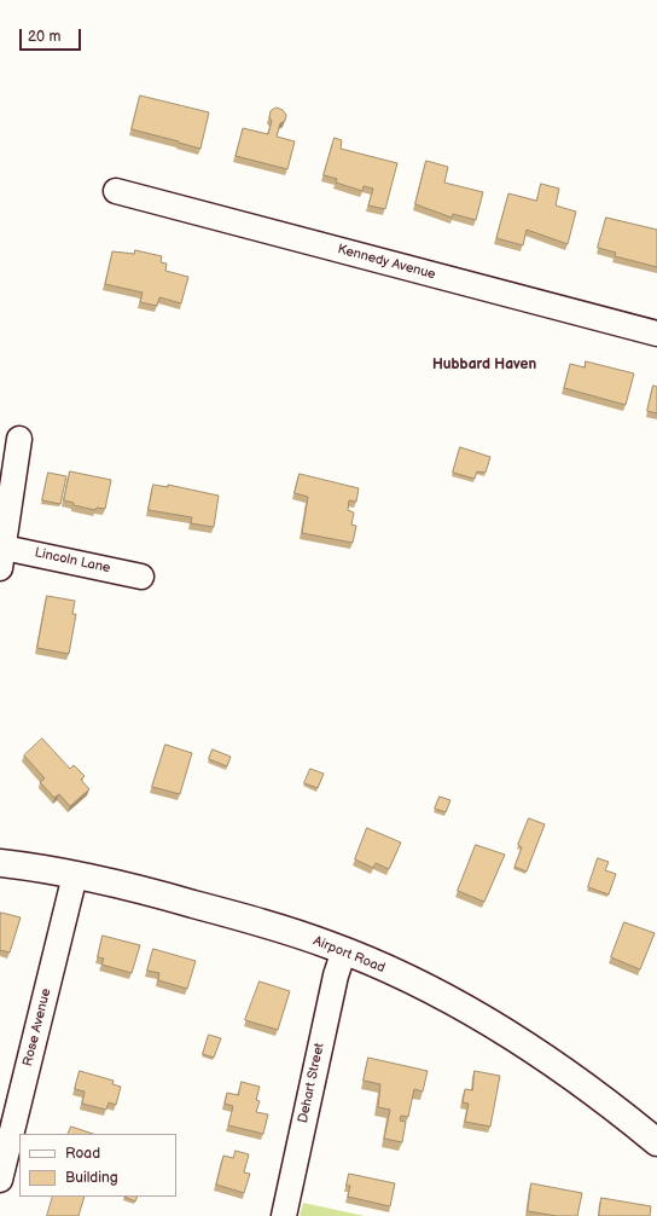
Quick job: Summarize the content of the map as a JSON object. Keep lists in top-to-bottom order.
{
  "streets": {
    "street": [
      "Kennedy Avenue",
      "Lincoln Lane",
      "Airport Road",
      "Rose Avenue",
      "Dehart Street"
    ]
  },
  "crossings": [
    ["Airport Road", "Rose Avenue"],
    ["Airport Road", "Dehart Street"]
  ],
  "districts": ["Hubbard Haven"],
  "legend": ["Road", "Building"],
  "scale_bar": "20 m"
}
